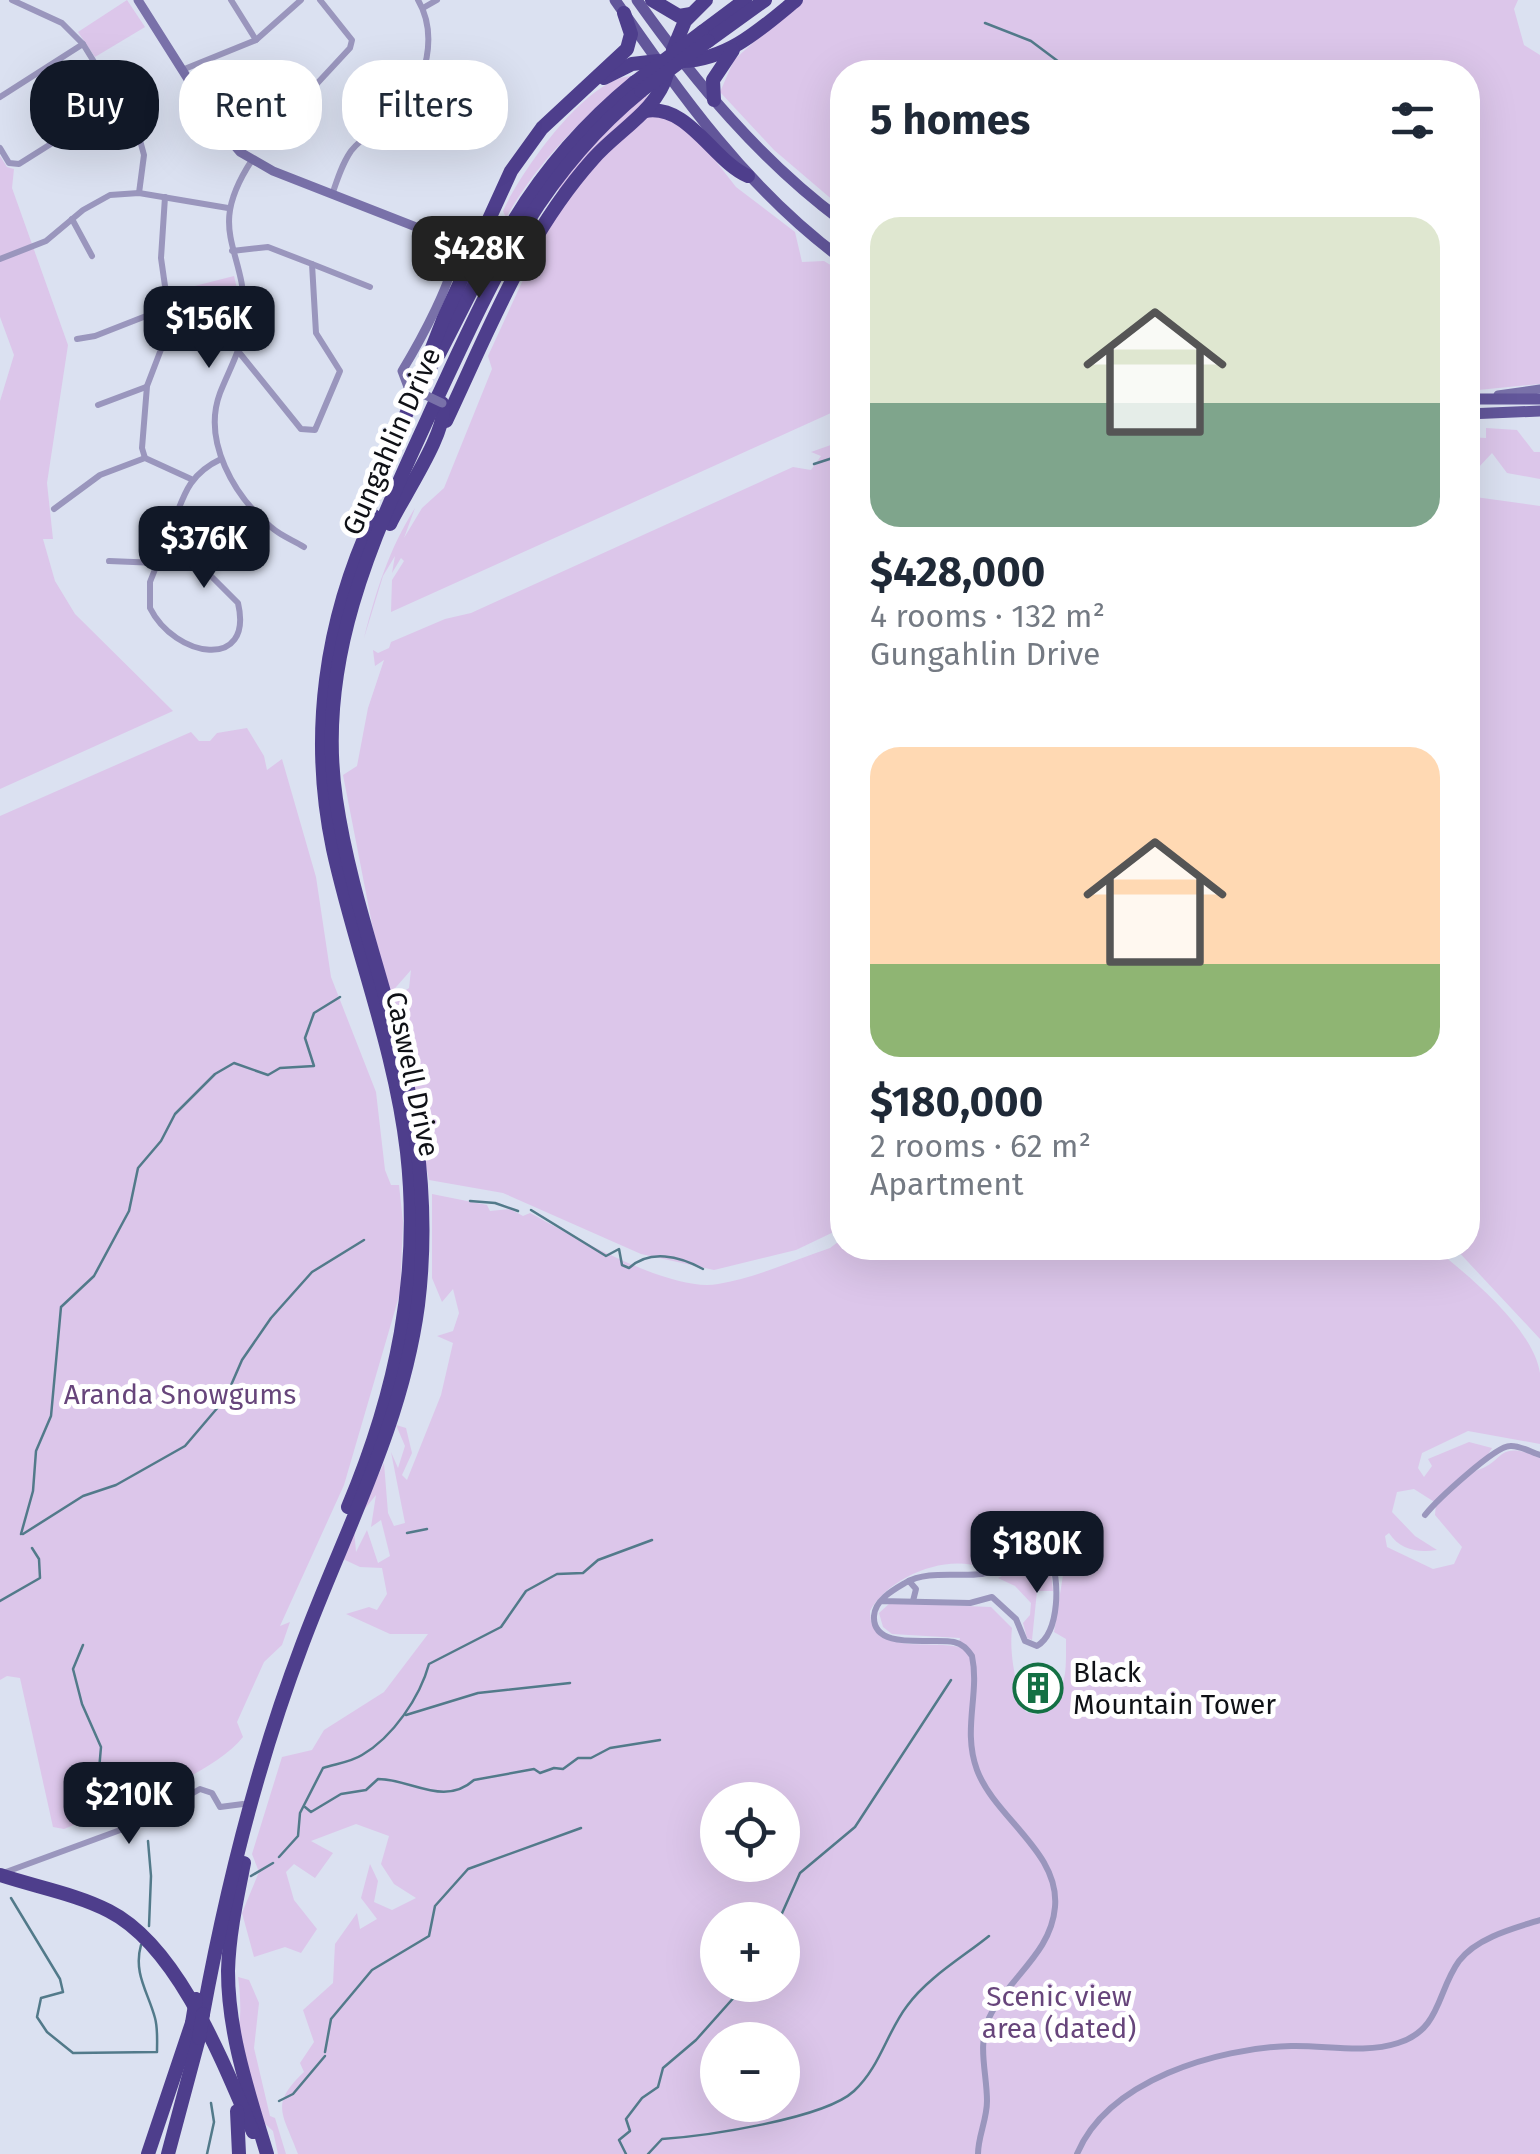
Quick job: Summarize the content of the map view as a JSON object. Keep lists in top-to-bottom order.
{
  "streets": {
    "highway": ["Gungahlin Drive", "Caswell Drive"]
  },
  "crossings": [
    ["Gungahlin Drive", "Caswell Drive"]
  ],
  "parks": ["Aranda Snowgums", "Scenic view area (dated)"],
  "places": {
    "building": ["Black Mountain Tower"]
  },
  "page": {
    "chip": ["Buy", "Rent", "Filters"],
    "heading": "5 homes",
    "list": [
      {
        "name": "$428,000",
        "note": "4 rooms · 132 m² · Gungahlin Drive"
      },
      {
        "name": "$180,000",
        "note": "2 rooms · 62 m² · Apartment"
      }
    ],
    "price": [
      "$428K",
      "$156K",
      "$376K",
      "$180K",
      "$210K"
    ],
    "map_buttons": ["+", "−"]
  }
}
